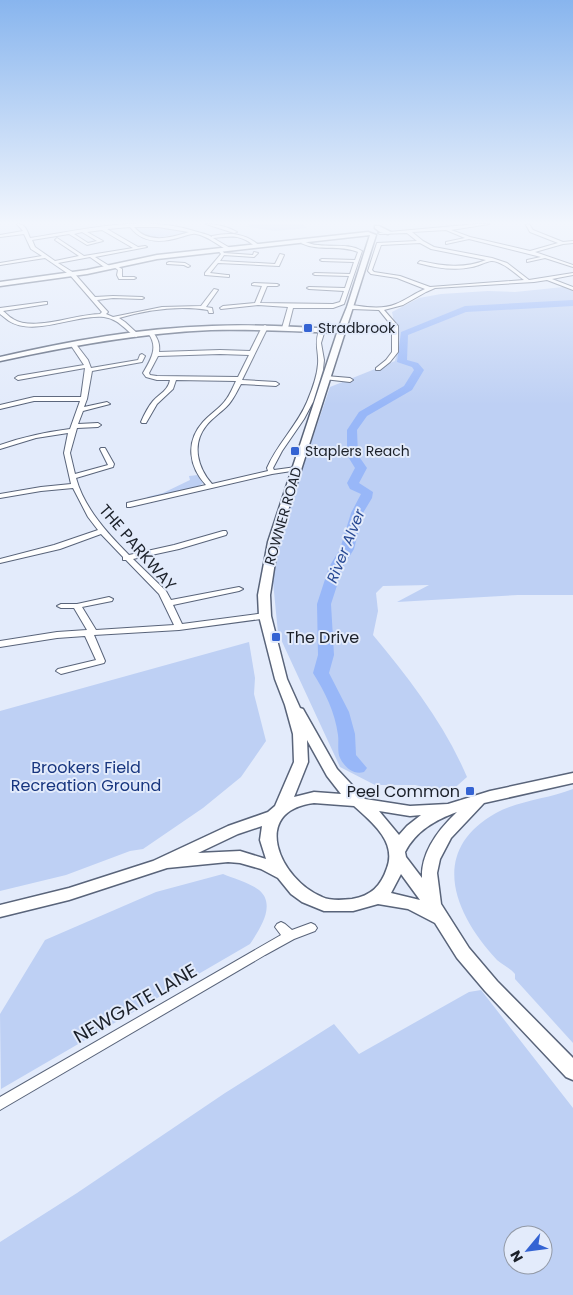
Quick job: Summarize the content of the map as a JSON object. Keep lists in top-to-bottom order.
{
  "streets": {
    "main road": ["ROWNER ROAD"],
    "street": ["THE PARKWAY", "NEWGATE LANE"]
  },
  "water": ["River Alver"],
  "parks": ["Brookers Field Recreation Ground"],
  "places": {
    "transit": [
      "Stradbrook",
      "Staplers Reach",
      "The Drive",
      "Peel Common"
    ]
  },
  "north": "bottom left"
}
